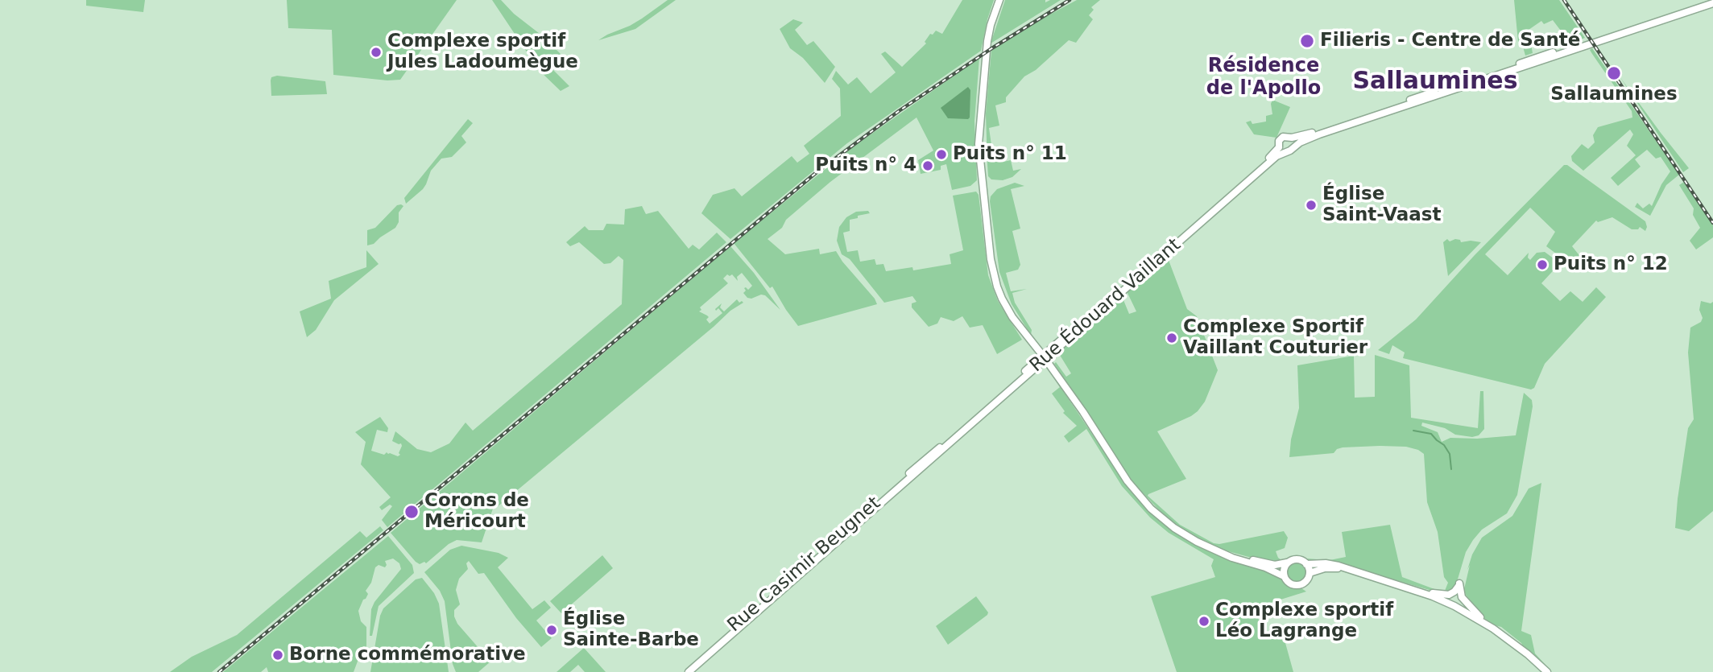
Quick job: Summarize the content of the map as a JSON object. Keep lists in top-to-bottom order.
{
  "streets": {
    "main road": ["Rue Édouard Vaillant", "Rue Casimir Beugnet"]
  },
  "crossings": [
    ["Rue Édouard Vaillant", "Rue Casimir Beugnet"]
  ],
  "districts": ["Résidence de l'Apollo", "Sallaumines"],
  "places": [
    "Filieris - Centre de Santé",
    "Complexe sportif Jules Ladoumègue",
    "Sallaumines",
    "Puits n° 11",
    "Puits n° 4",
    "Église Saint-Vaast",
    "Puits n° 12",
    "Complexe Sportif Vaillant Couturier",
    "Corons de Méricourt",
    "Complexe sportif Léo Lagrange",
    "Église Sainte-Barbe",
    "Borne commémorative"
  ]
}
